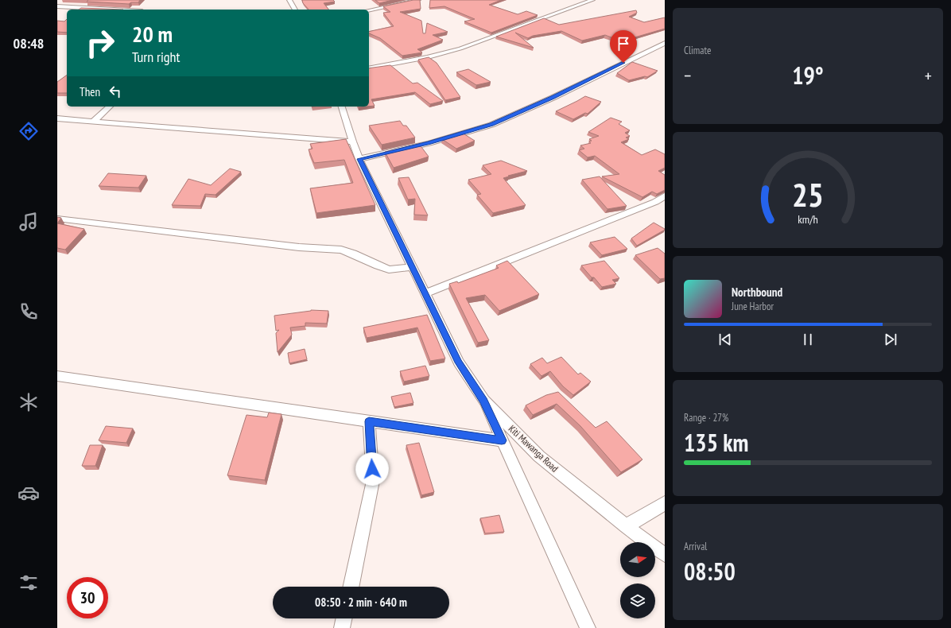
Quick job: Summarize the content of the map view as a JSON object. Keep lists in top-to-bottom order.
{
  "streets": {
    "street": ["Kiti Mawanga Road"]
  },
  "north": "right",
  "page": {
    "tabs": "08:48",
    "tile": [
      "Climate",
      ["Range · 27%", "135 km"],
      ["Arrival", "08:50"]
    ],
    "turn": ["20 m", "Turn right"],
    "heat": ["−", "19°", "+"],
    "then": "Then",
    "song": ["Northbound", "June Harbor"],
    "limit": "30",
    "trip": "08:50 · 2 min · 640 m",
    "gauge": ["25", "km/h"]
  }
}
